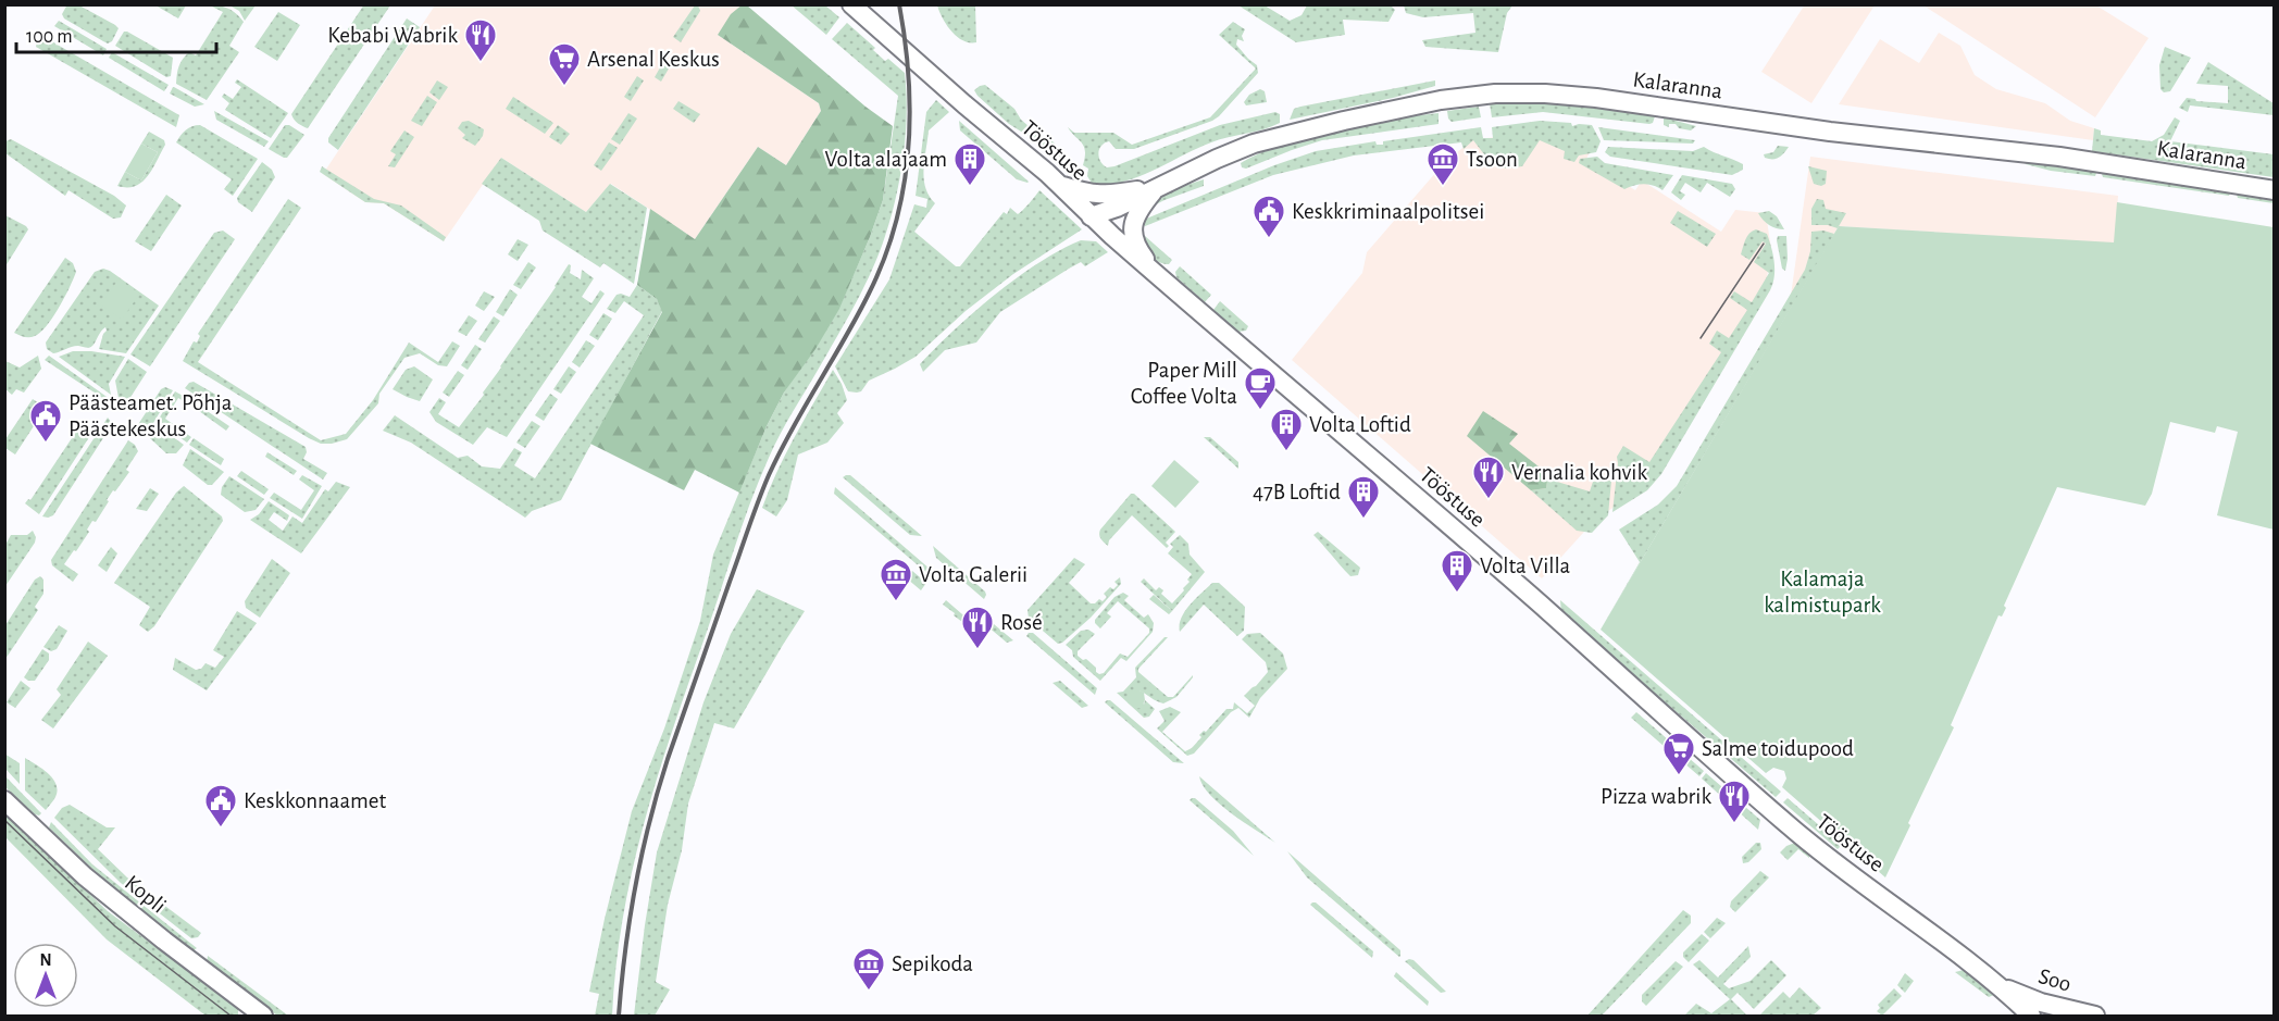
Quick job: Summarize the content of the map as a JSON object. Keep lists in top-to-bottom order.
{
  "streets": {
    "street": [
      "Kalaranna",
      "Tööstuse",
      "Kopli",
      "Soo"
    ]
  },
  "crossings": [
    ["Kalaranna", "Tööstuse"],
    ["Tööstuse", "Soo"]
  ],
  "parks": ["Kalamaja kalmistupark"],
  "places": {
    "restaurant": [
      "Kebabi Wabrik",
      "Vernalia kohvik",
      "Rosé",
      "Pizza wabrik"
    ],
    "supermarket": ["Arsenal Keskus", "Salme toidupood"],
    "building": [
      "Volta alajaam",
      "Volta Loftid",
      "47B Loftid",
      "Volta Villa"
    ],
    "museum": ["Tsoon", "Volta Galerii", "Sepikoda"],
    "public building": ["Keskkriminaalpolitsei", "Päästeamet. Põhja Päästekeskus", "Keskkonnaamet"],
    "cafe": ["Paper Mill Coffee Volta"]
  },
  "scale_bar": "100 m",
  "north": "top"
}
